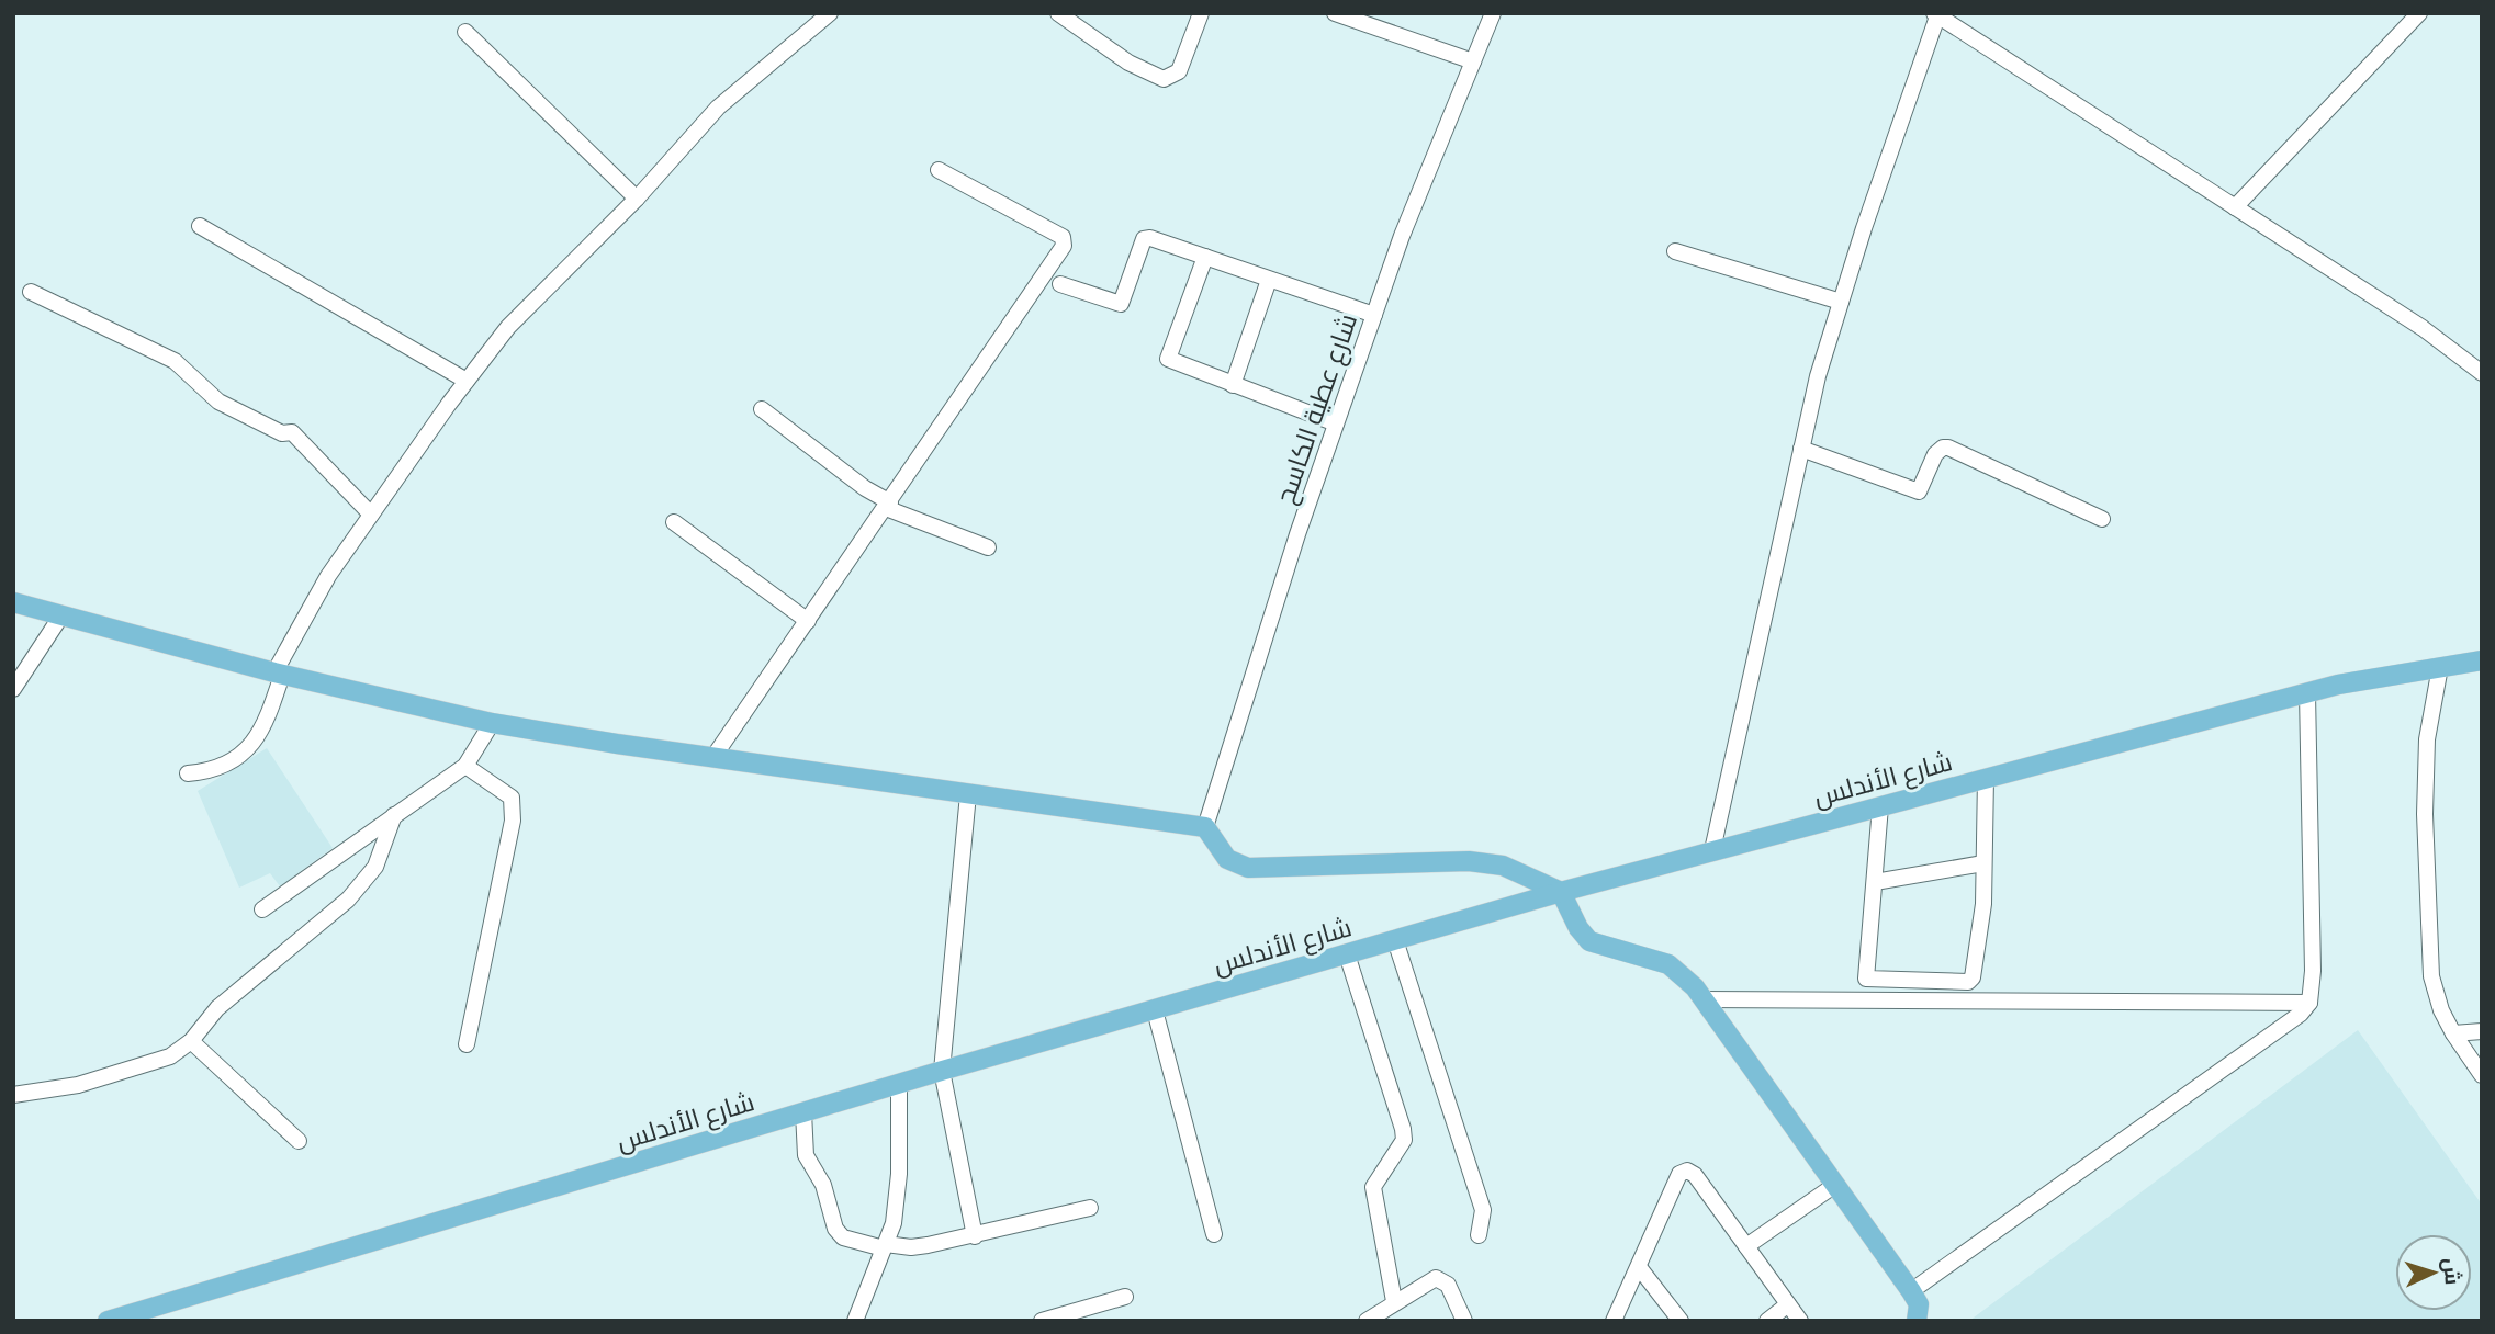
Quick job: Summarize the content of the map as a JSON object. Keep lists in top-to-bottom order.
{
  "streets": {
    "main road": ["شارع الأندلس"],
    "street": ["شارع عطية الكاسح"]
  },
  "north": "right"
}
